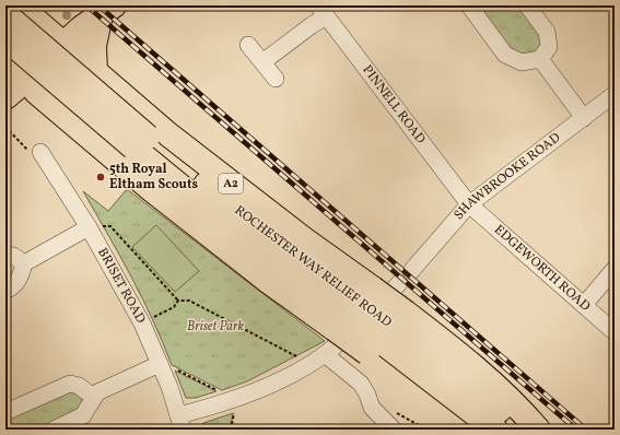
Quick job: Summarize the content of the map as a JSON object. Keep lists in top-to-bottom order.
{
  "streets": {
    "highway": ["A2", "ROCHESTER WAY RELIEF ROAD"],
    "street": [
      "PINNELL ROAD",
      "SHAWBROOKE ROAD",
      "EDGEWORTH ROAD",
      "BRISET ROAD"
    ]
  },
  "crossings": [
    ["PINNELL ROAD", "SHAWBROOKE ROAD"],
    ["PINNELL ROAD", "EDGEWORTH ROAD"],
    ["SHAWBROOKE ROAD", "EDGEWORTH ROAD"],
    ["A2", "ROCHESTER WAY RELIEF ROAD"]
  ],
  "parks": ["Briset Park"],
  "places": ["5th Royal Eltham Scouts"]
}
